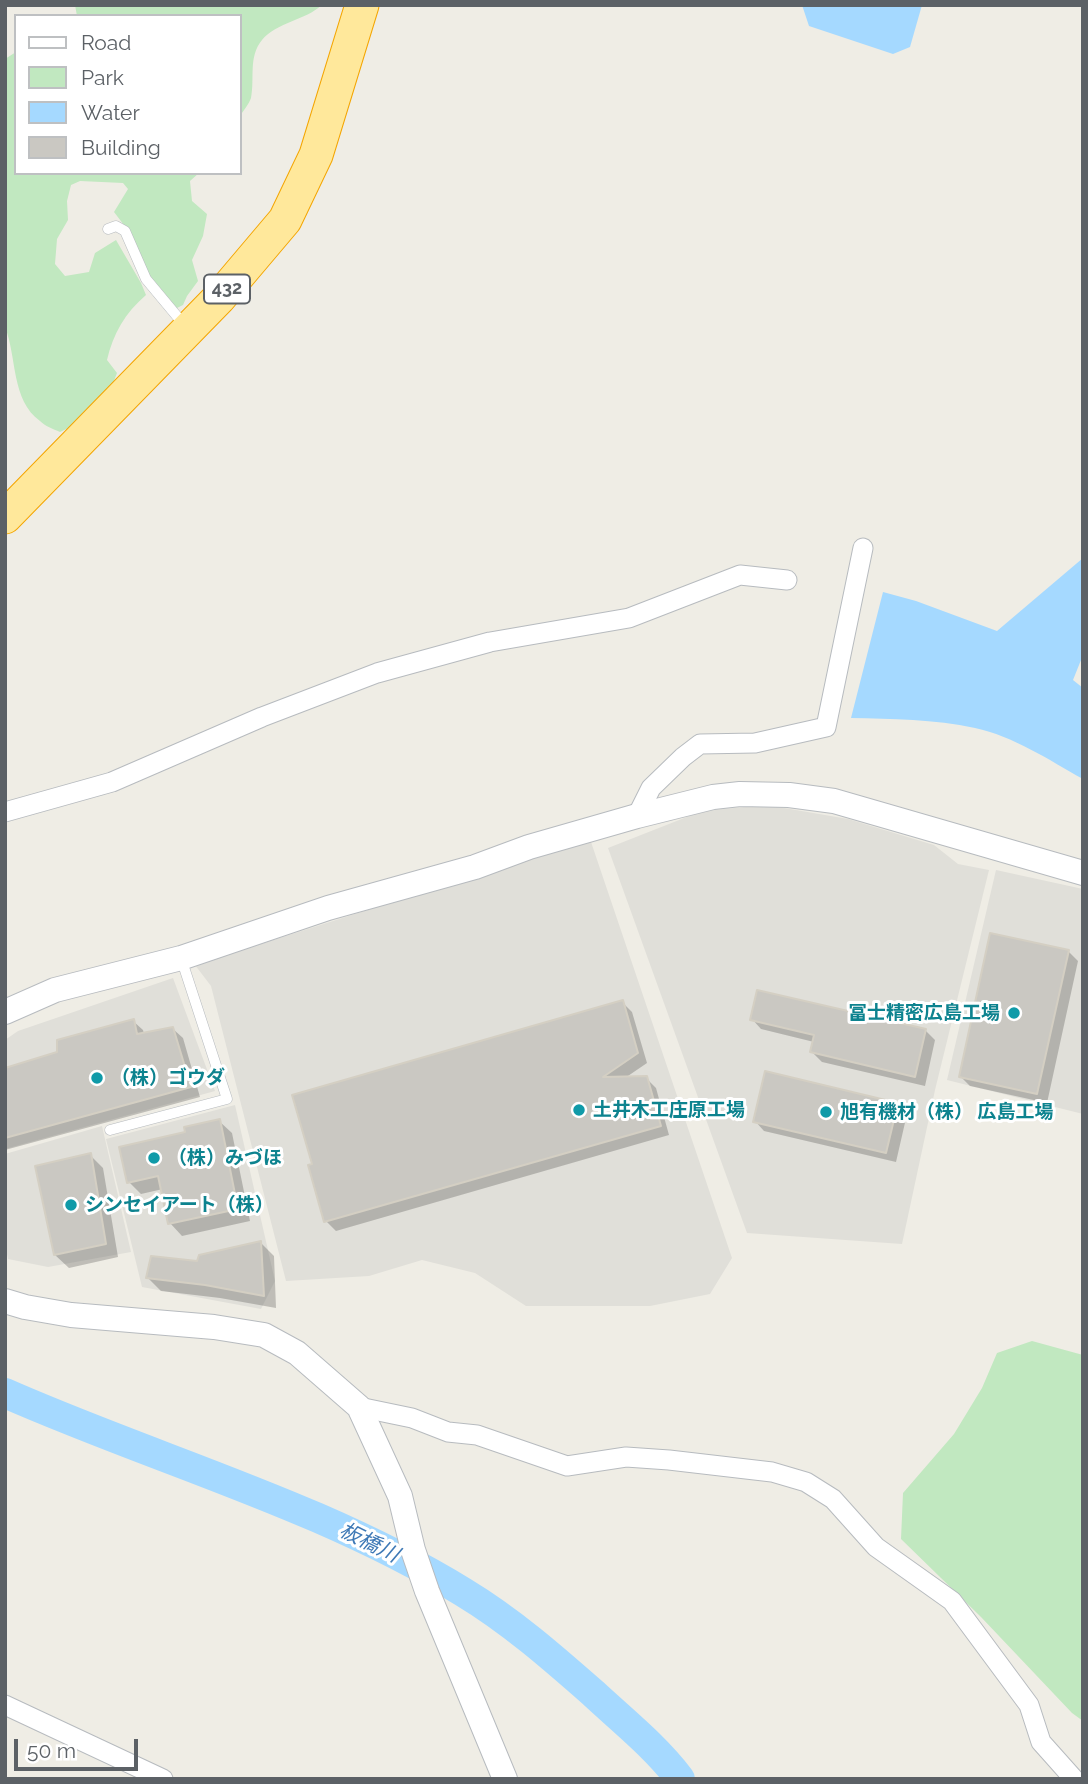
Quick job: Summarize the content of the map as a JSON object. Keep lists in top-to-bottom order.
{
  "streets": {
    "highway": ["432"]
  },
  "water": ["板橋川"],
  "places": [
    "冨士精密広島工場",
    "（株）ゴウダ",
    "土井木工庄原工場",
    "旭有機材（株） 広島工場",
    "（株）みづほ",
    "シンセイアート（株）"
  ],
  "legend": [
    "Road",
    "Park",
    "Water",
    "Building"
  ],
  "scale_bar": "50 m"
}
